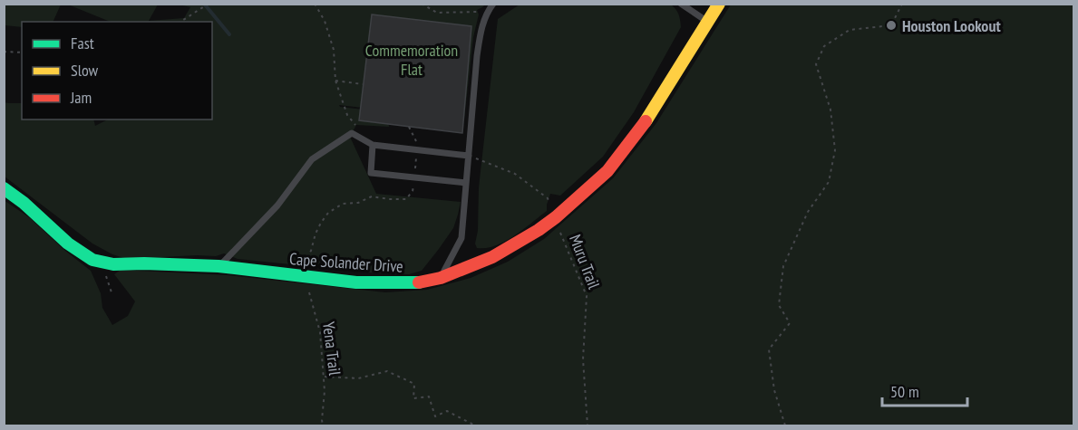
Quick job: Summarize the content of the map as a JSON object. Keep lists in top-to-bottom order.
{
  "streets": {
    "street": ["Cape Solander Drive"],
    "path": ["Muru Trail", "Yena Trail"]
  },
  "crossings": [
    ["Muru Trail", "Cape Solander Drive"]
  ],
  "parks": ["Commemoration Flat"],
  "places": ["Houston Lookout"],
  "legend": ["Fast", "Slow", "Jam"],
  "scale_bar": "50 m"
}
